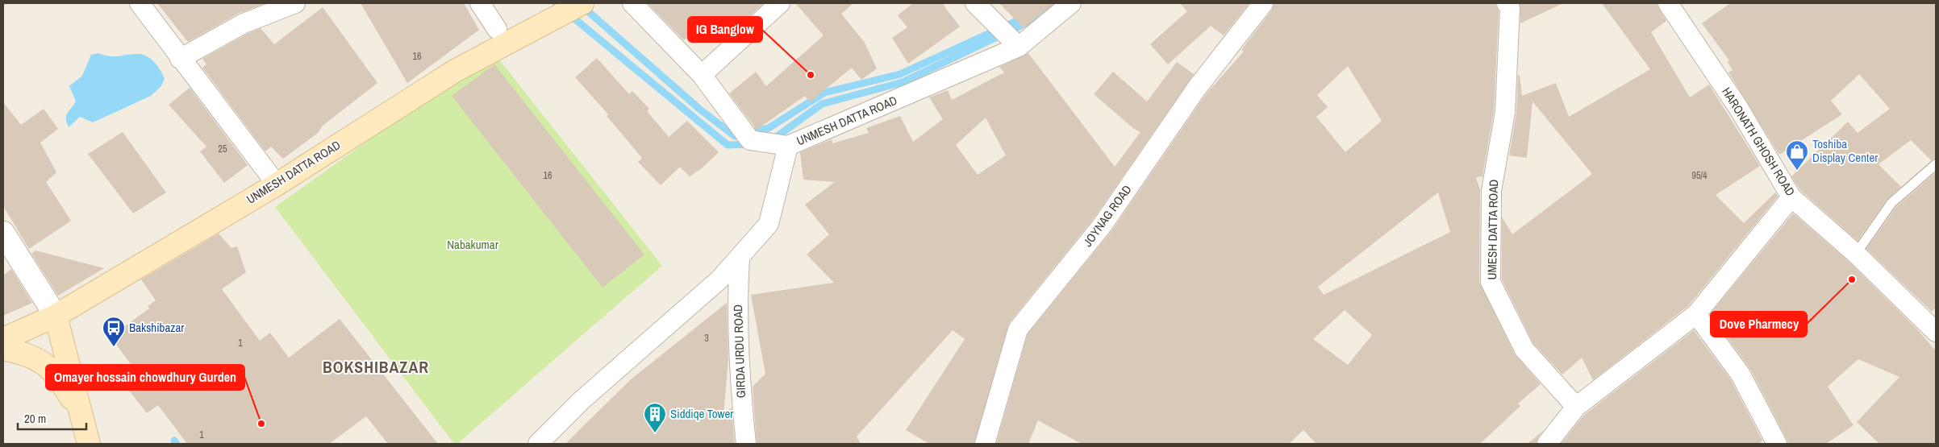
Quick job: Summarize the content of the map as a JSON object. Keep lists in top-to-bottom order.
{
  "streets": {
    "main road": ["UNMESH DATTA ROAD"],
    "street": [
      "HARONATH GHOSH ROAD",
      "JOYNAG ROAD",
      "UMESH DATTA ROAD",
      "GIRDA URDU ROAD"
    ]
  },
  "districts": ["BOKSHIBAZAR"],
  "parks": ["Nabakumar"],
  "places": {
    "other": ["IG Banglow", "Dove Pharmecy", "Omayer hossain chowdhury Gurden"],
    "shop": ["Toshiba Display Center"],
    "bus stop": ["Bakshibazar"],
    "building": ["Siddiqe Tower"]
  },
  "house_numbers": [
    "16",
    "25",
    "16",
    "95/4",
    "3",
    "1",
    "1"
  ],
  "scale_bar": "20 m"
}
